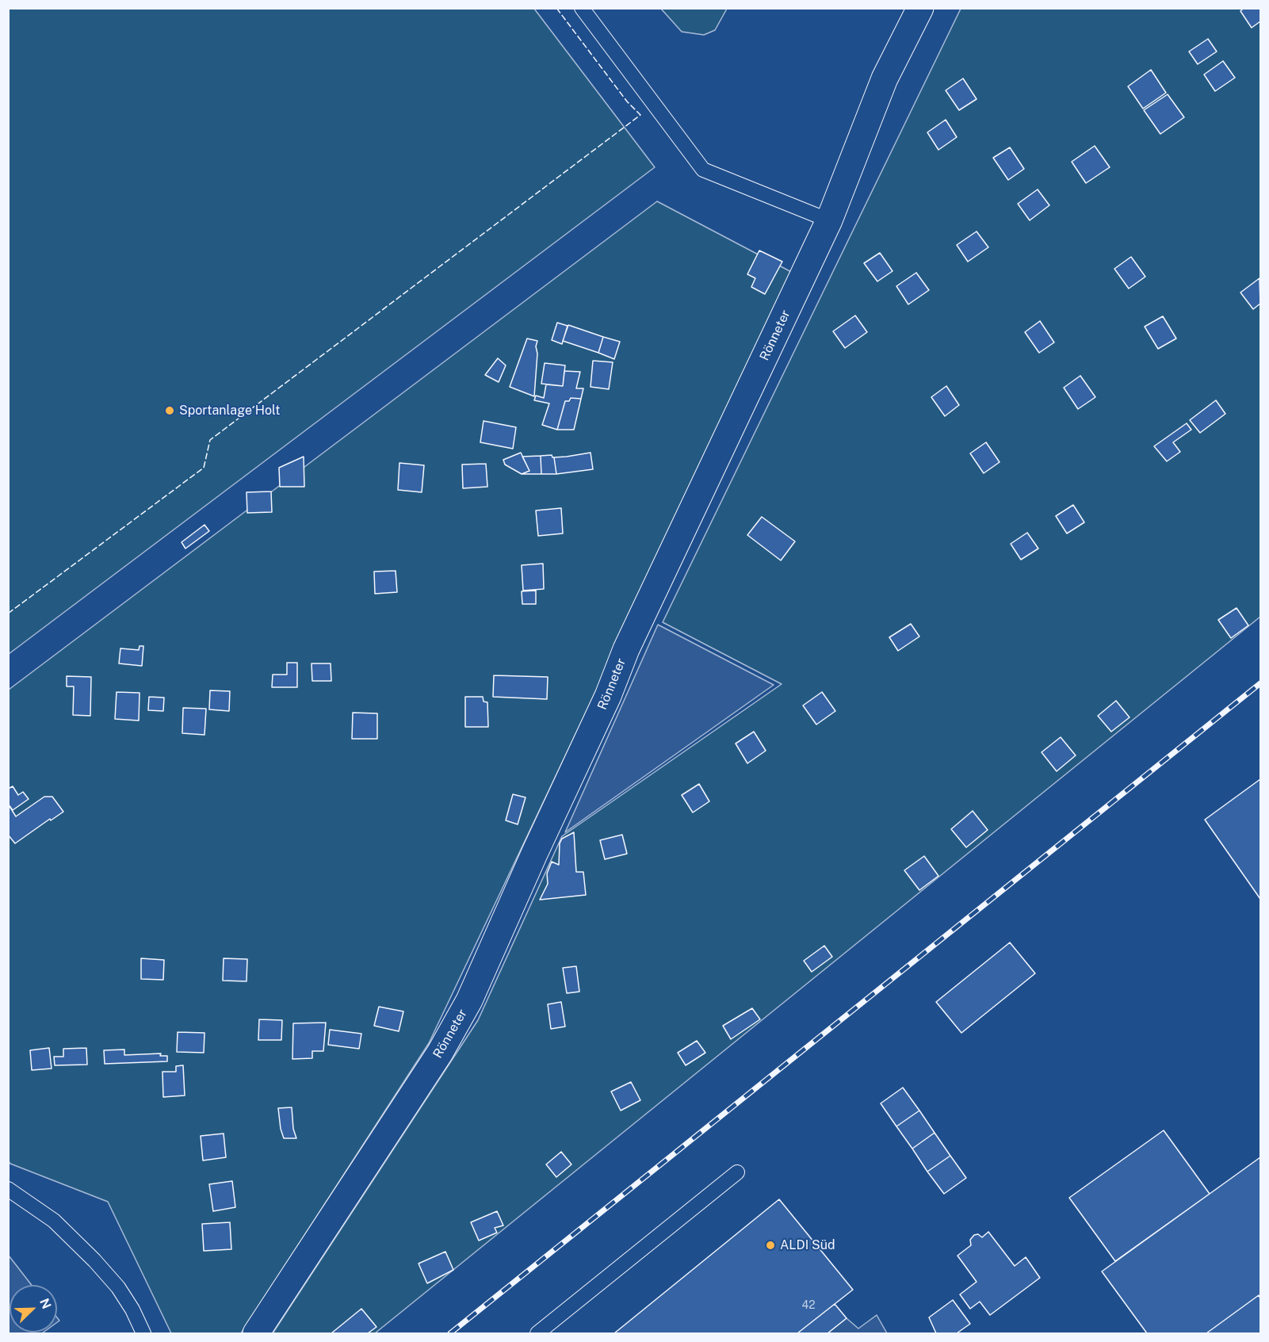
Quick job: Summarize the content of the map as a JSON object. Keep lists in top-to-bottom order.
{
  "streets": {
    "street": ["Rönneter"]
  },
  "places": ["Sportanlage Holt", "ALDI Süd"],
  "house_numbers": ["42"],
  "north": "top right"
}
